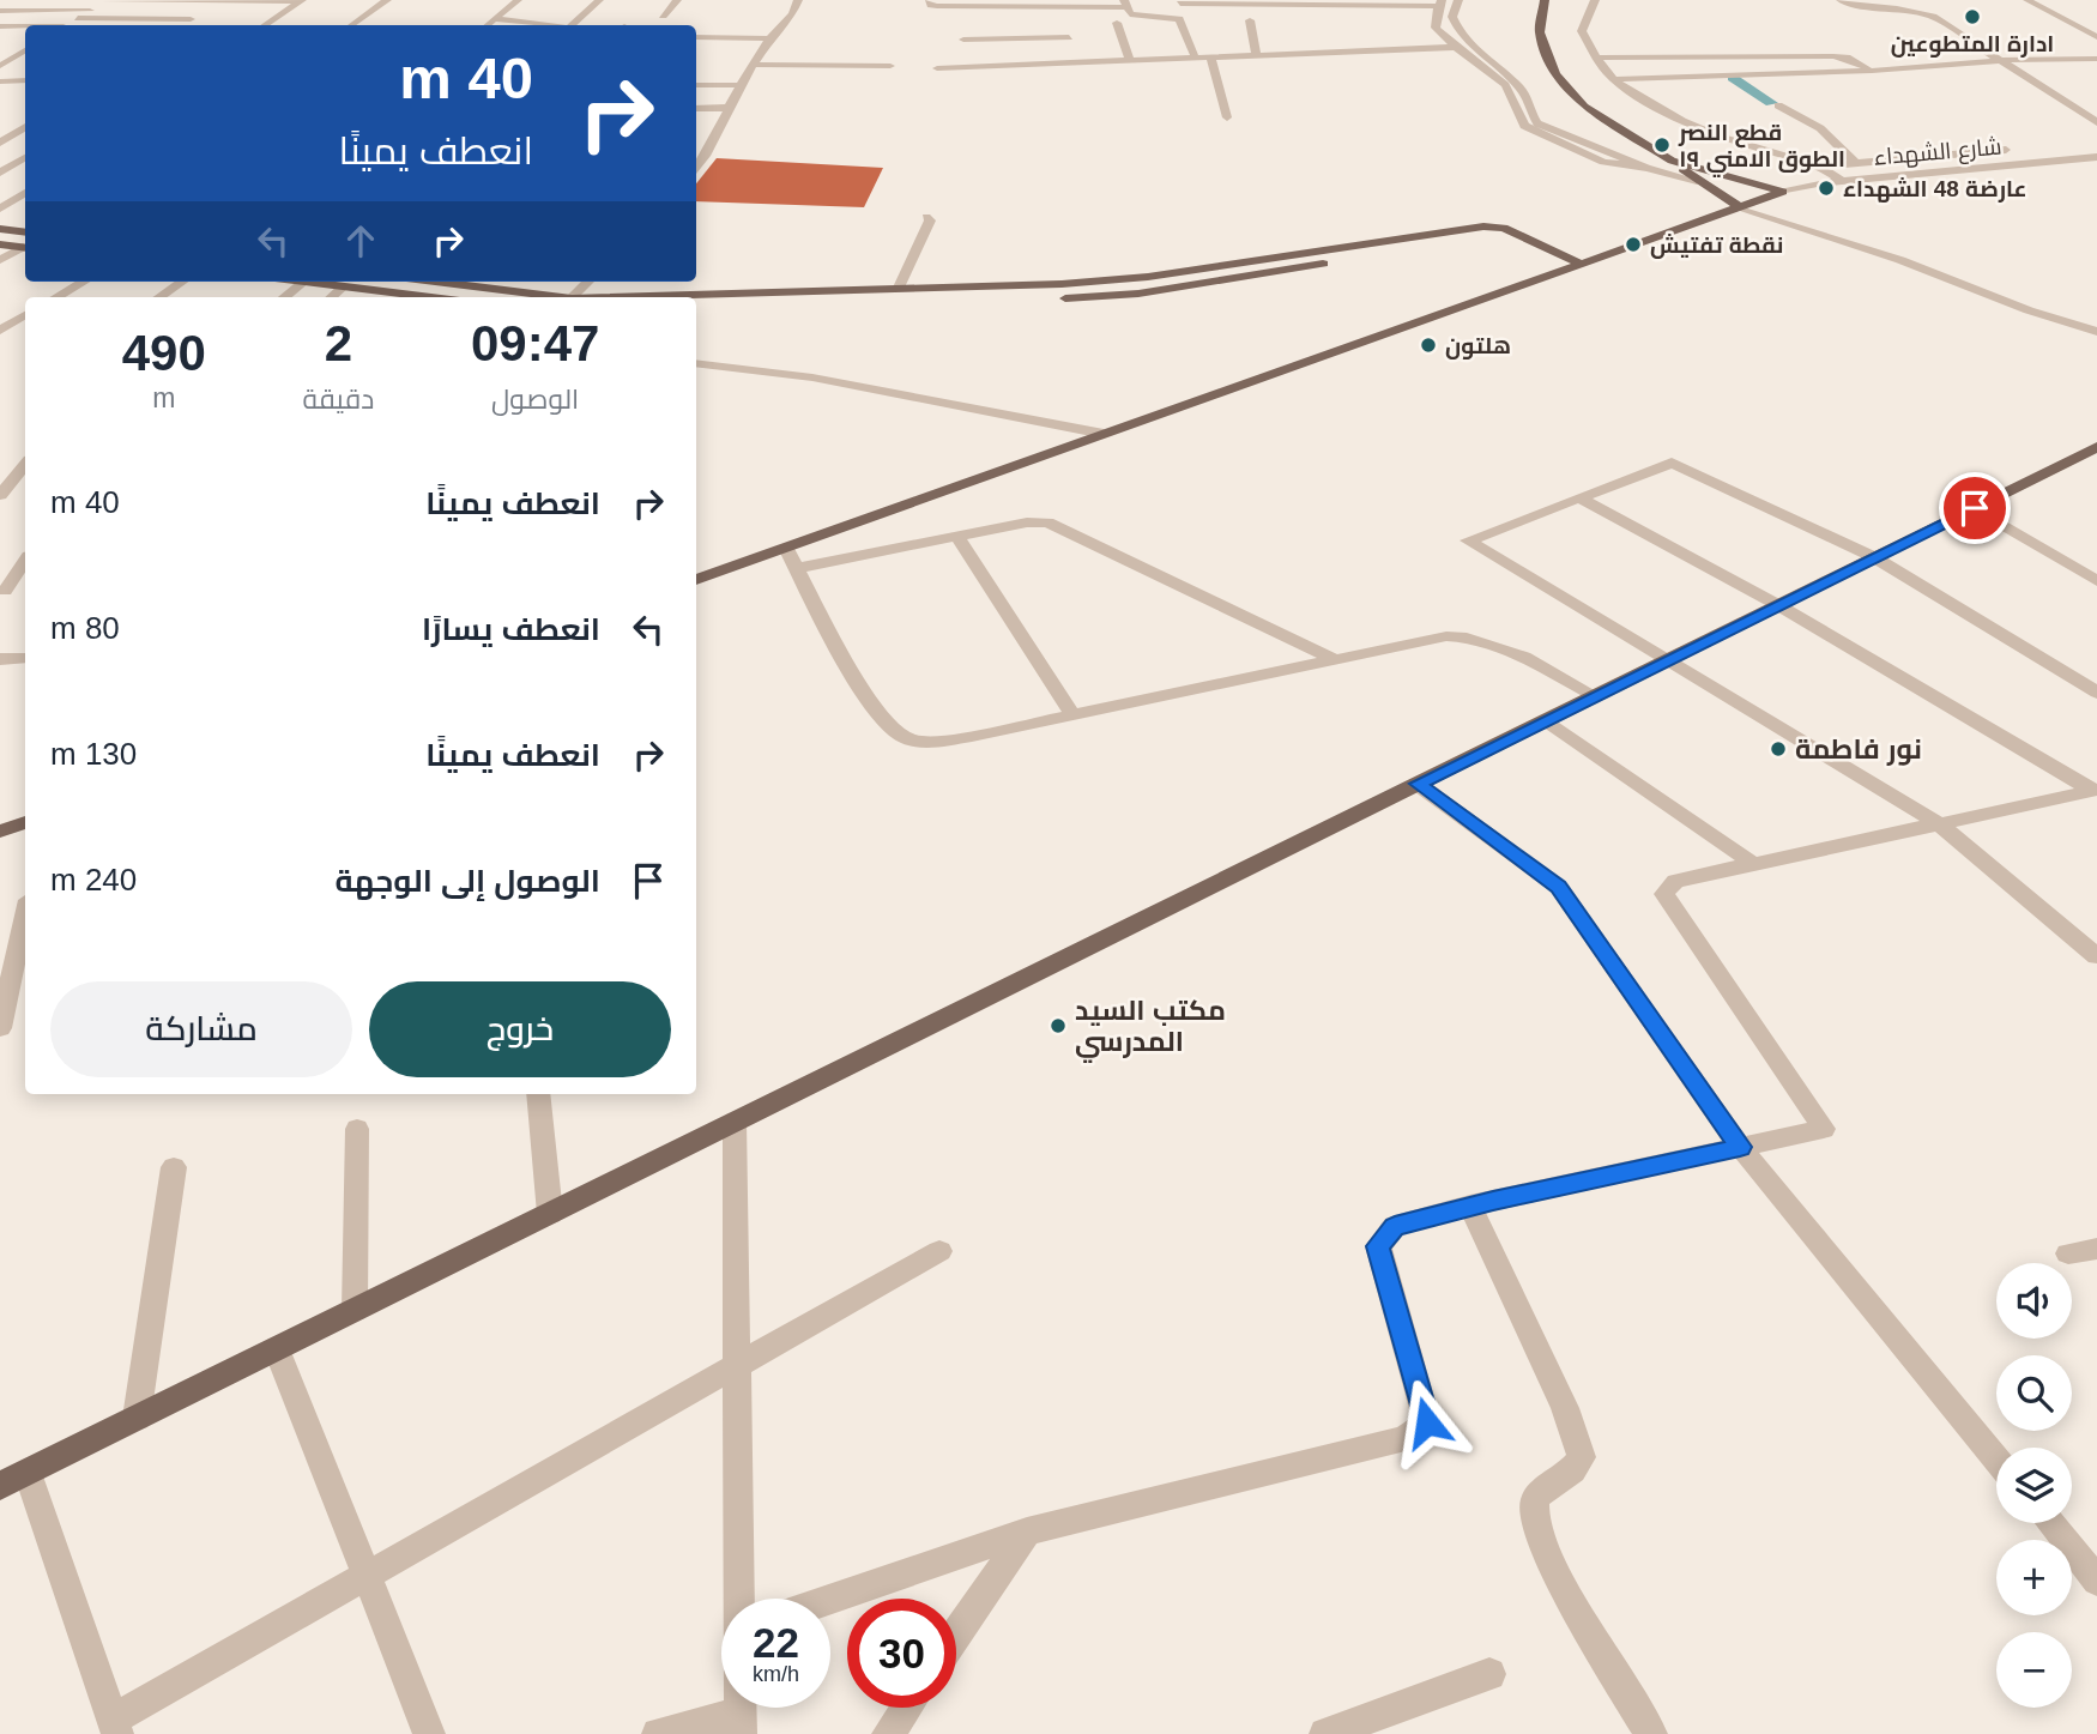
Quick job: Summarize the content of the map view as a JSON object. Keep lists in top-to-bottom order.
{
  "streets": {
    "street": ["شارع الشهداء"]
  },
  "places": [
    "ادارة المتطوعين",
    "قطع النصر الطوق الامني ۱۹",
    "عارضة 48 الشهداء",
    "نقطة تفتيش",
    "هلتون",
    "نور فاطمة",
    "مكتب السيد المدرسي"
  ],
  "page": {
    "turn": ["40 m", "انعطف يمينًا"],
    "eta": [
      "09:47",
      "الوصول",
      "2",
      "دقيقة",
      "490",
      "m"
    ],
    "list": [
      {
        "name": "انعطف يمينًا",
        "value": "40 m"
      },
      {
        "name": "انعطف يسارًا",
        "value": "80 m"
      },
      {
        "name": "انعطف يمينًا",
        "value": "130 m"
      },
      {
        "name": "الوصول إلى الوجهة",
        "value": "240 m"
      }
    ],
    "buttons": ["خروج", "مشاركة"],
    "map_buttons": ["+", "−"],
    "speed": "22 km/h",
    "limit": "30"
  }
}
